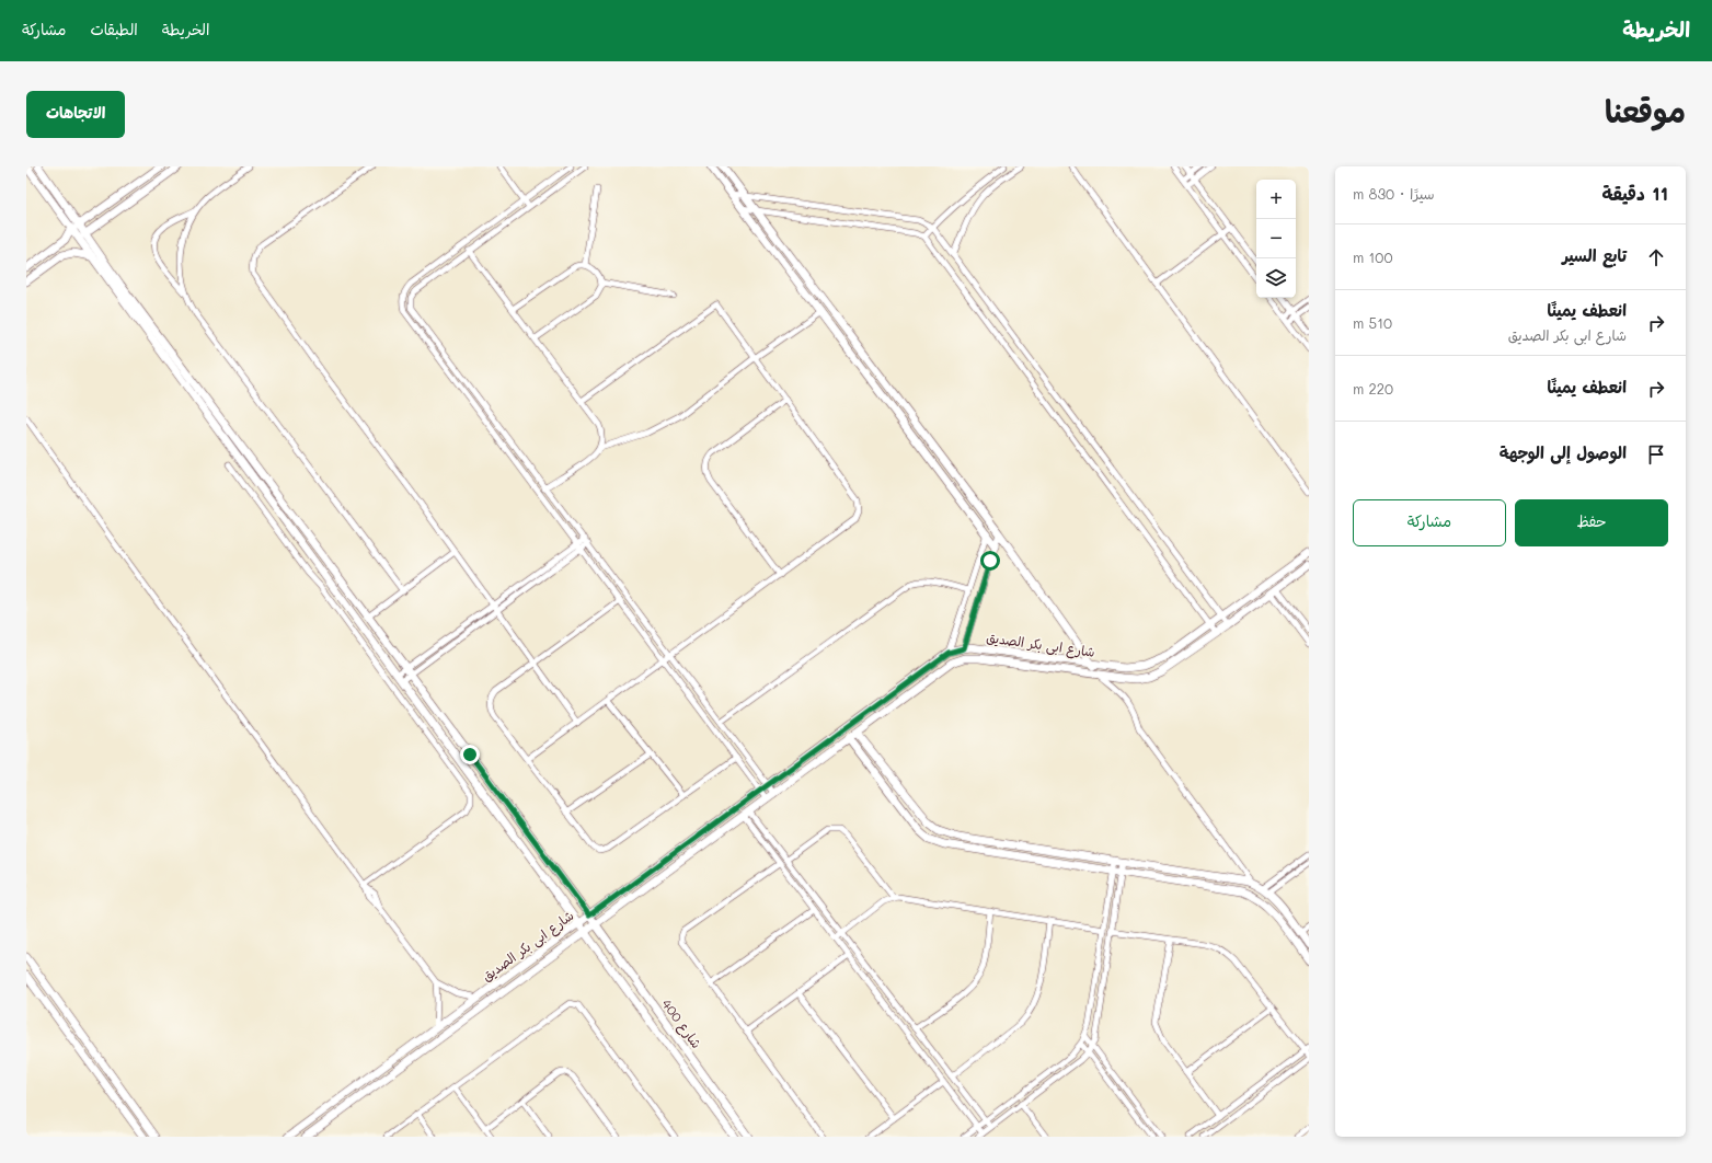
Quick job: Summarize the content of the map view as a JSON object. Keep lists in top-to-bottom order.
{
  "streets": {
    "main road": ["شارع ابى بكر الصديق", "شارع 400"]
  },
  "crossings": [
    ["شارع ابى بكر الصديق", "شارع 400"]
  ],
  "page": {
    "header": "الخريطة",
    "nav": ["الخريطة", "الطبقات", "مشاركة"],
    "title": "موقعنا",
    "buttons": [
      "الاتجاهات",
      ["حفظ", "مشاركة"]
    ],
    "heading": ["11 دقيقة", "سيرًا · 830 m"],
    "map_buttons": ["+", "−"],
    "list": [
      ["تابع السير", "100 m"],
      ["انعطف يمينًا", "شارع ابى بكر الصديق", "510 m"],
      ["انعطف يمينًا", "220 m"],
      "الوصول إلى الوجهة"
    ]
  }
}
